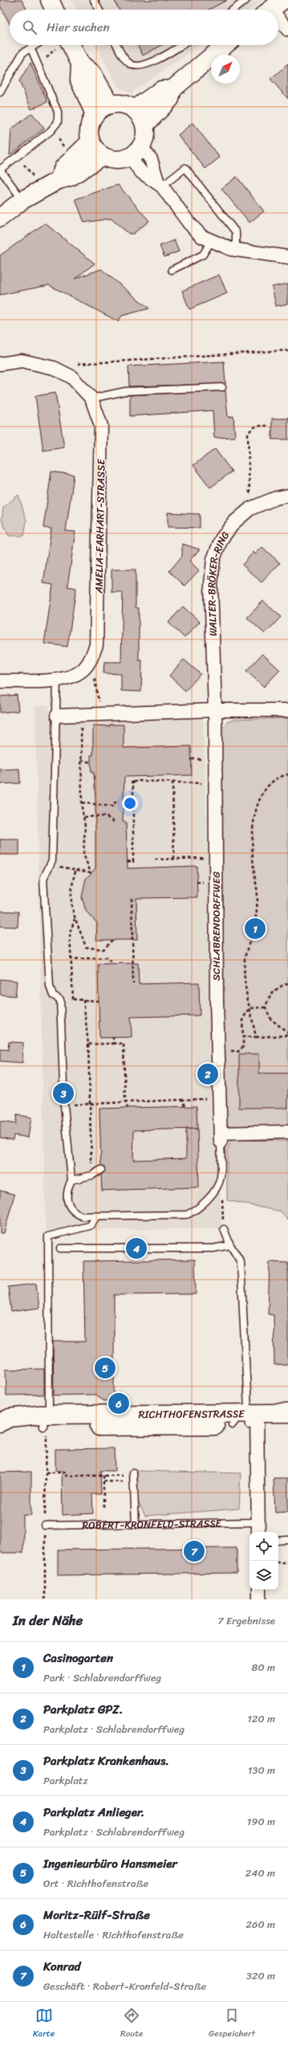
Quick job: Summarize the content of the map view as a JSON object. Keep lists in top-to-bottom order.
{
  "streets": {
    "street": [
      "AMELIA-EARHART-STRASSE",
      "WALTER-BRÖKER-RING",
      "SCHLABRENDORFFWEG",
      "RICHTHOFENSTRASSE",
      "ROBERT-KRONFELD-STRASSE"
    ]
  },
  "crossings": [
    ["WALTER-BRÖKER-RING", "SCHLABRENDORFFWEG"],
    ["RICHTHOFENSTRASSE", "ROBERT-KRONFELD-STRASSE"]
  ],
  "north": "top right",
  "page": {
    "search": "Hier suchen",
    "pins": [
      "1",
      "2",
      "3",
      "4",
      "5",
      "6",
      "7"
    ],
    "heading": ["In der Nähe", "7 Ergebnisse"],
    "list": [
      {
        "mark": "1",
        "name": "Casinogarten",
        "note": "Park · Schlabrendorffweg",
        "value": "80 m"
      },
      {
        "mark": "2",
        "name": "Parkplatz GPZ.",
        "note": "Parkplatz · Schlabrendorffweg",
        "value": "120 m"
      },
      {
        "mark": "3",
        "name": "Parkplatz Krankenhaus.",
        "note": "Parkplatz",
        "value": "130 m"
      },
      {
        "mark": "4",
        "name": "Parkplatz Anlieger.",
        "note": "Parkplatz · Schlabrendorffweg",
        "value": "190 m"
      },
      {
        "mark": "5",
        "name": "Ingenieurbüro Hansmeier",
        "note": "Ort · Richthofenstraße",
        "value": "240 m"
      },
      {
        "mark": "6",
        "name": "Moritz-Rülf-Straße",
        "note": "Haltestelle · Richthofenstraße",
        "value": "260 m"
      },
      {
        "mark": "7",
        "name": "Konrad",
        "note": "Geschäft · Robert-Kronfeld-Straße",
        "value": "320 m"
      }
    ],
    "nav": ["Karte", "Route", "Gespeichert"]
  }
}
